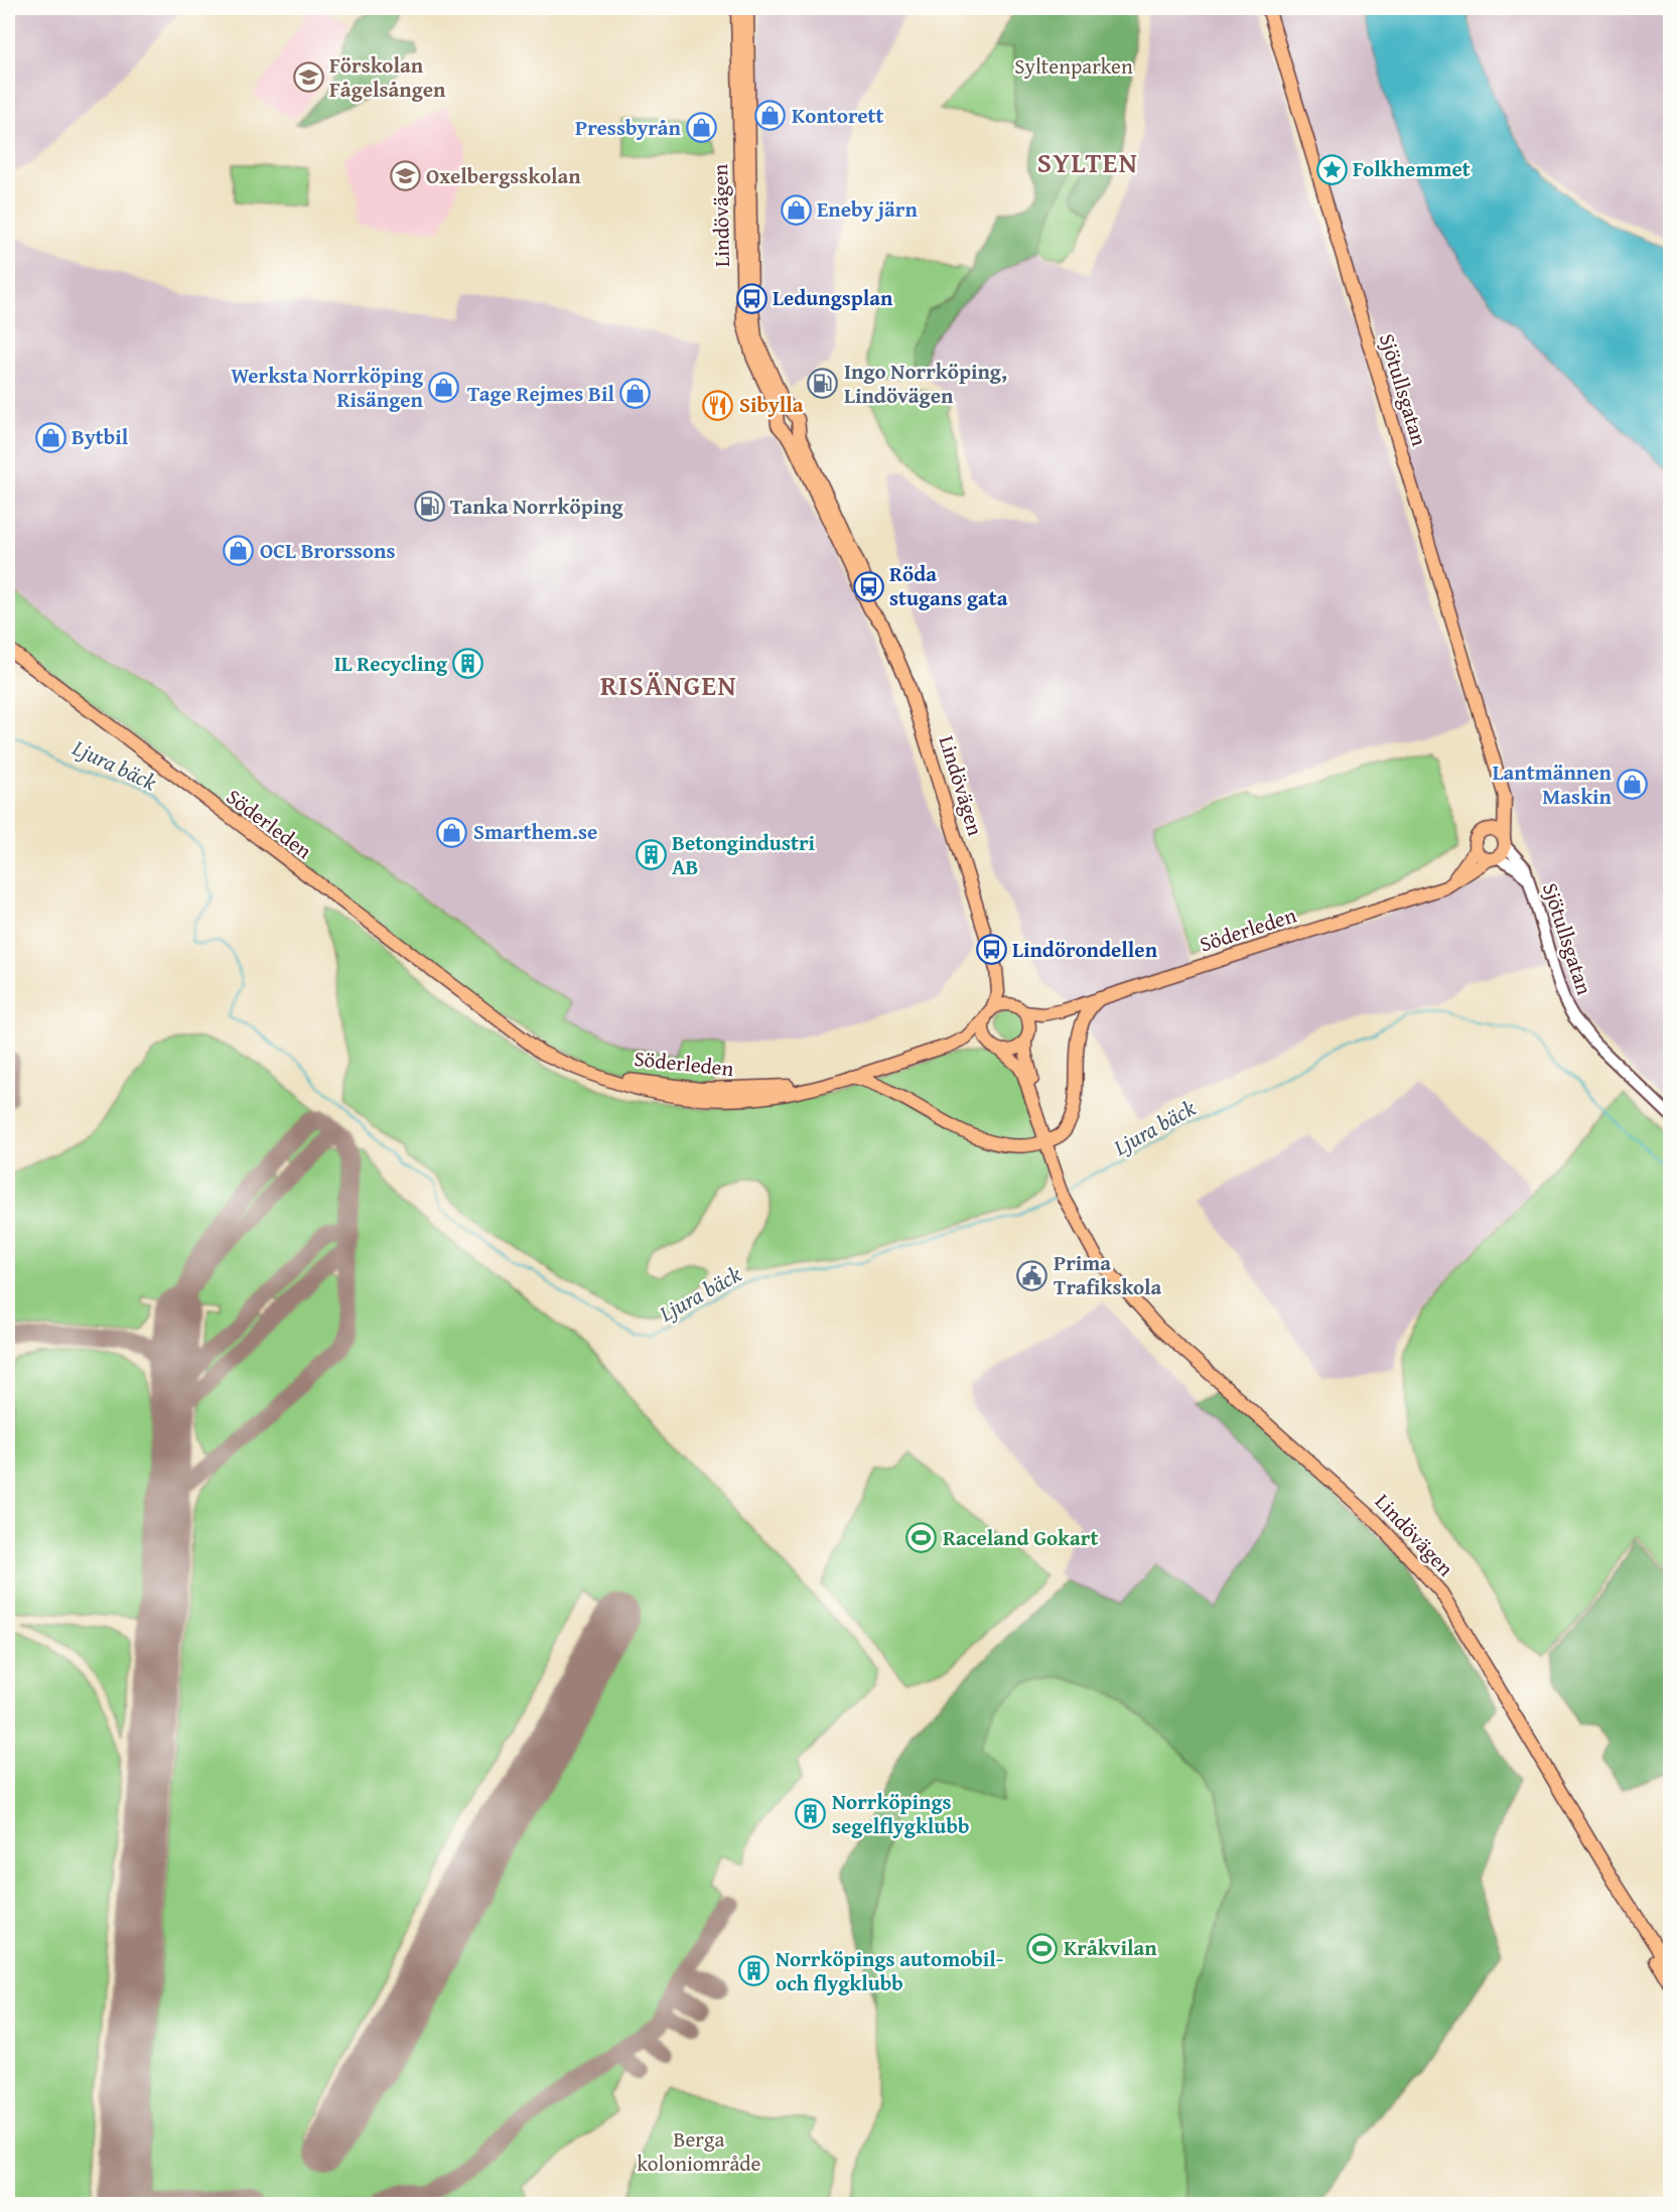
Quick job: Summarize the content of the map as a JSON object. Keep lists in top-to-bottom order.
{
  "streets": {
    "main road": ["Lindövägen", "Sjötullsgatan", "Söderleden"]
  },
  "crossings": [
    ["Lindövägen", "Söderleden"],
    ["Sjötullsgatan", "Söderleden"]
  ],
  "districts": ["SYLTEN", "RISÄNGEN"],
  "water": ["Ljura bäck"],
  "parks": ["Syltenparken", "Berga koloniområde"],
  "places": {
    "school or university": ["Förskolan Fågelsången", "Oxelbergsskolan"],
    "shop": [
      "Kontorett",
      "Pressbyrån",
      "Eneby järn",
      "Werksta Norrköping Risängen",
      "Tage Rejmes Bil",
      "Bytbil",
      "OCL Brorssons",
      "Lantmännen Maskin",
      "Smarthem.se"
    ],
    "place": ["Folkhemmet"],
    "bus stop": ["Ledungsplan", "Röda stugans gata", "Lindörondellen"],
    "fuel station": ["Ingo Norrköping, Lindövägen", "Tanka Norrköping"],
    "restaurant": ["Sibylla"],
    "building": [
      "IL Recycling",
      "Betongindustri AB",
      "Norrköpings segelflygklubb",
      "Norrköpings automobil- och flygklubb"
    ],
    "public building": ["Prima Trafikskola"],
    "sports": ["Raceland Gokart", "Kråkvilan"]
  }
}
